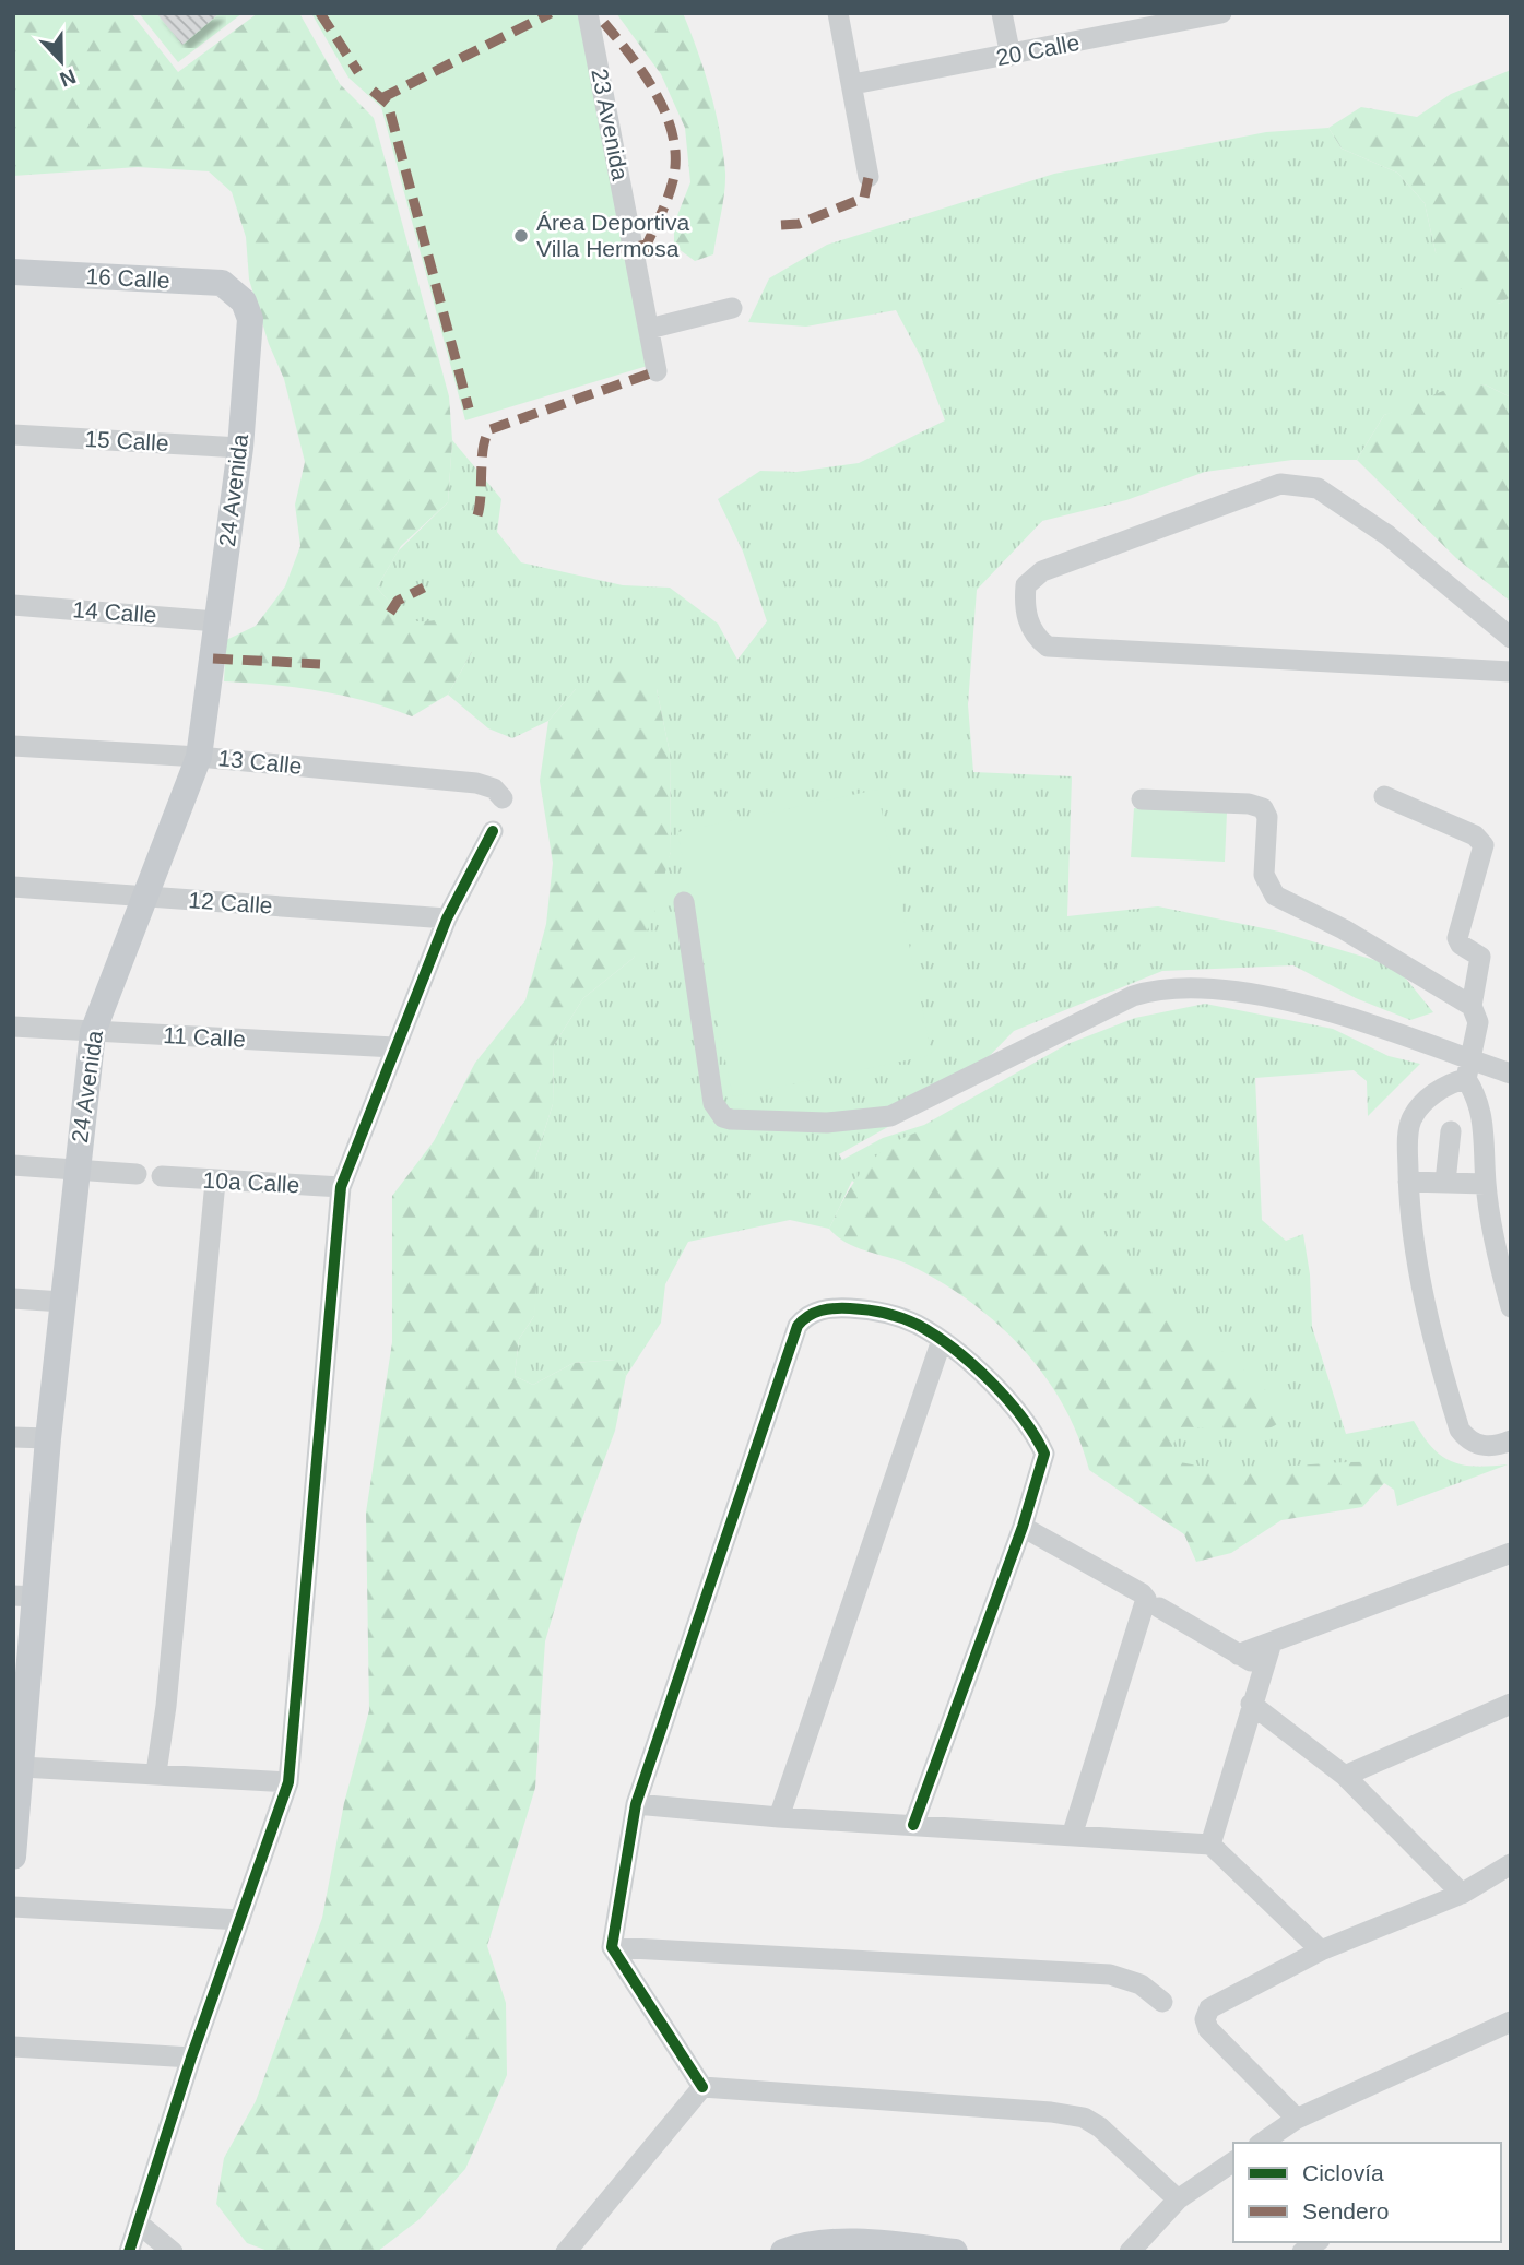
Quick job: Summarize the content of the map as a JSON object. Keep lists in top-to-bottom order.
{
  "streets": {
    "main road": ["16 Calle", "24 Avenida"],
    "street": [
      "20 Calle",
      "23 Avenida",
      "15 Calle",
      "14 Calle",
      "13 Calle",
      "12 Calle",
      "11 Calle",
      "10a Calle"
    ]
  },
  "crossings": [
    ["16 Calle", "24 Avenida"],
    ["15 Calle", "24 Avenida"],
    ["24 Avenida", "14 Calle"],
    ["24 Avenida", "13 Calle"],
    ["24 Avenida", "12 Calle"],
    ["24 Avenida", "11 Calle"]
  ],
  "places": ["Área Deportiva Villa Hermosa"],
  "legend": ["Ciclovía", "Sendero"],
  "north": "bottom"
}
